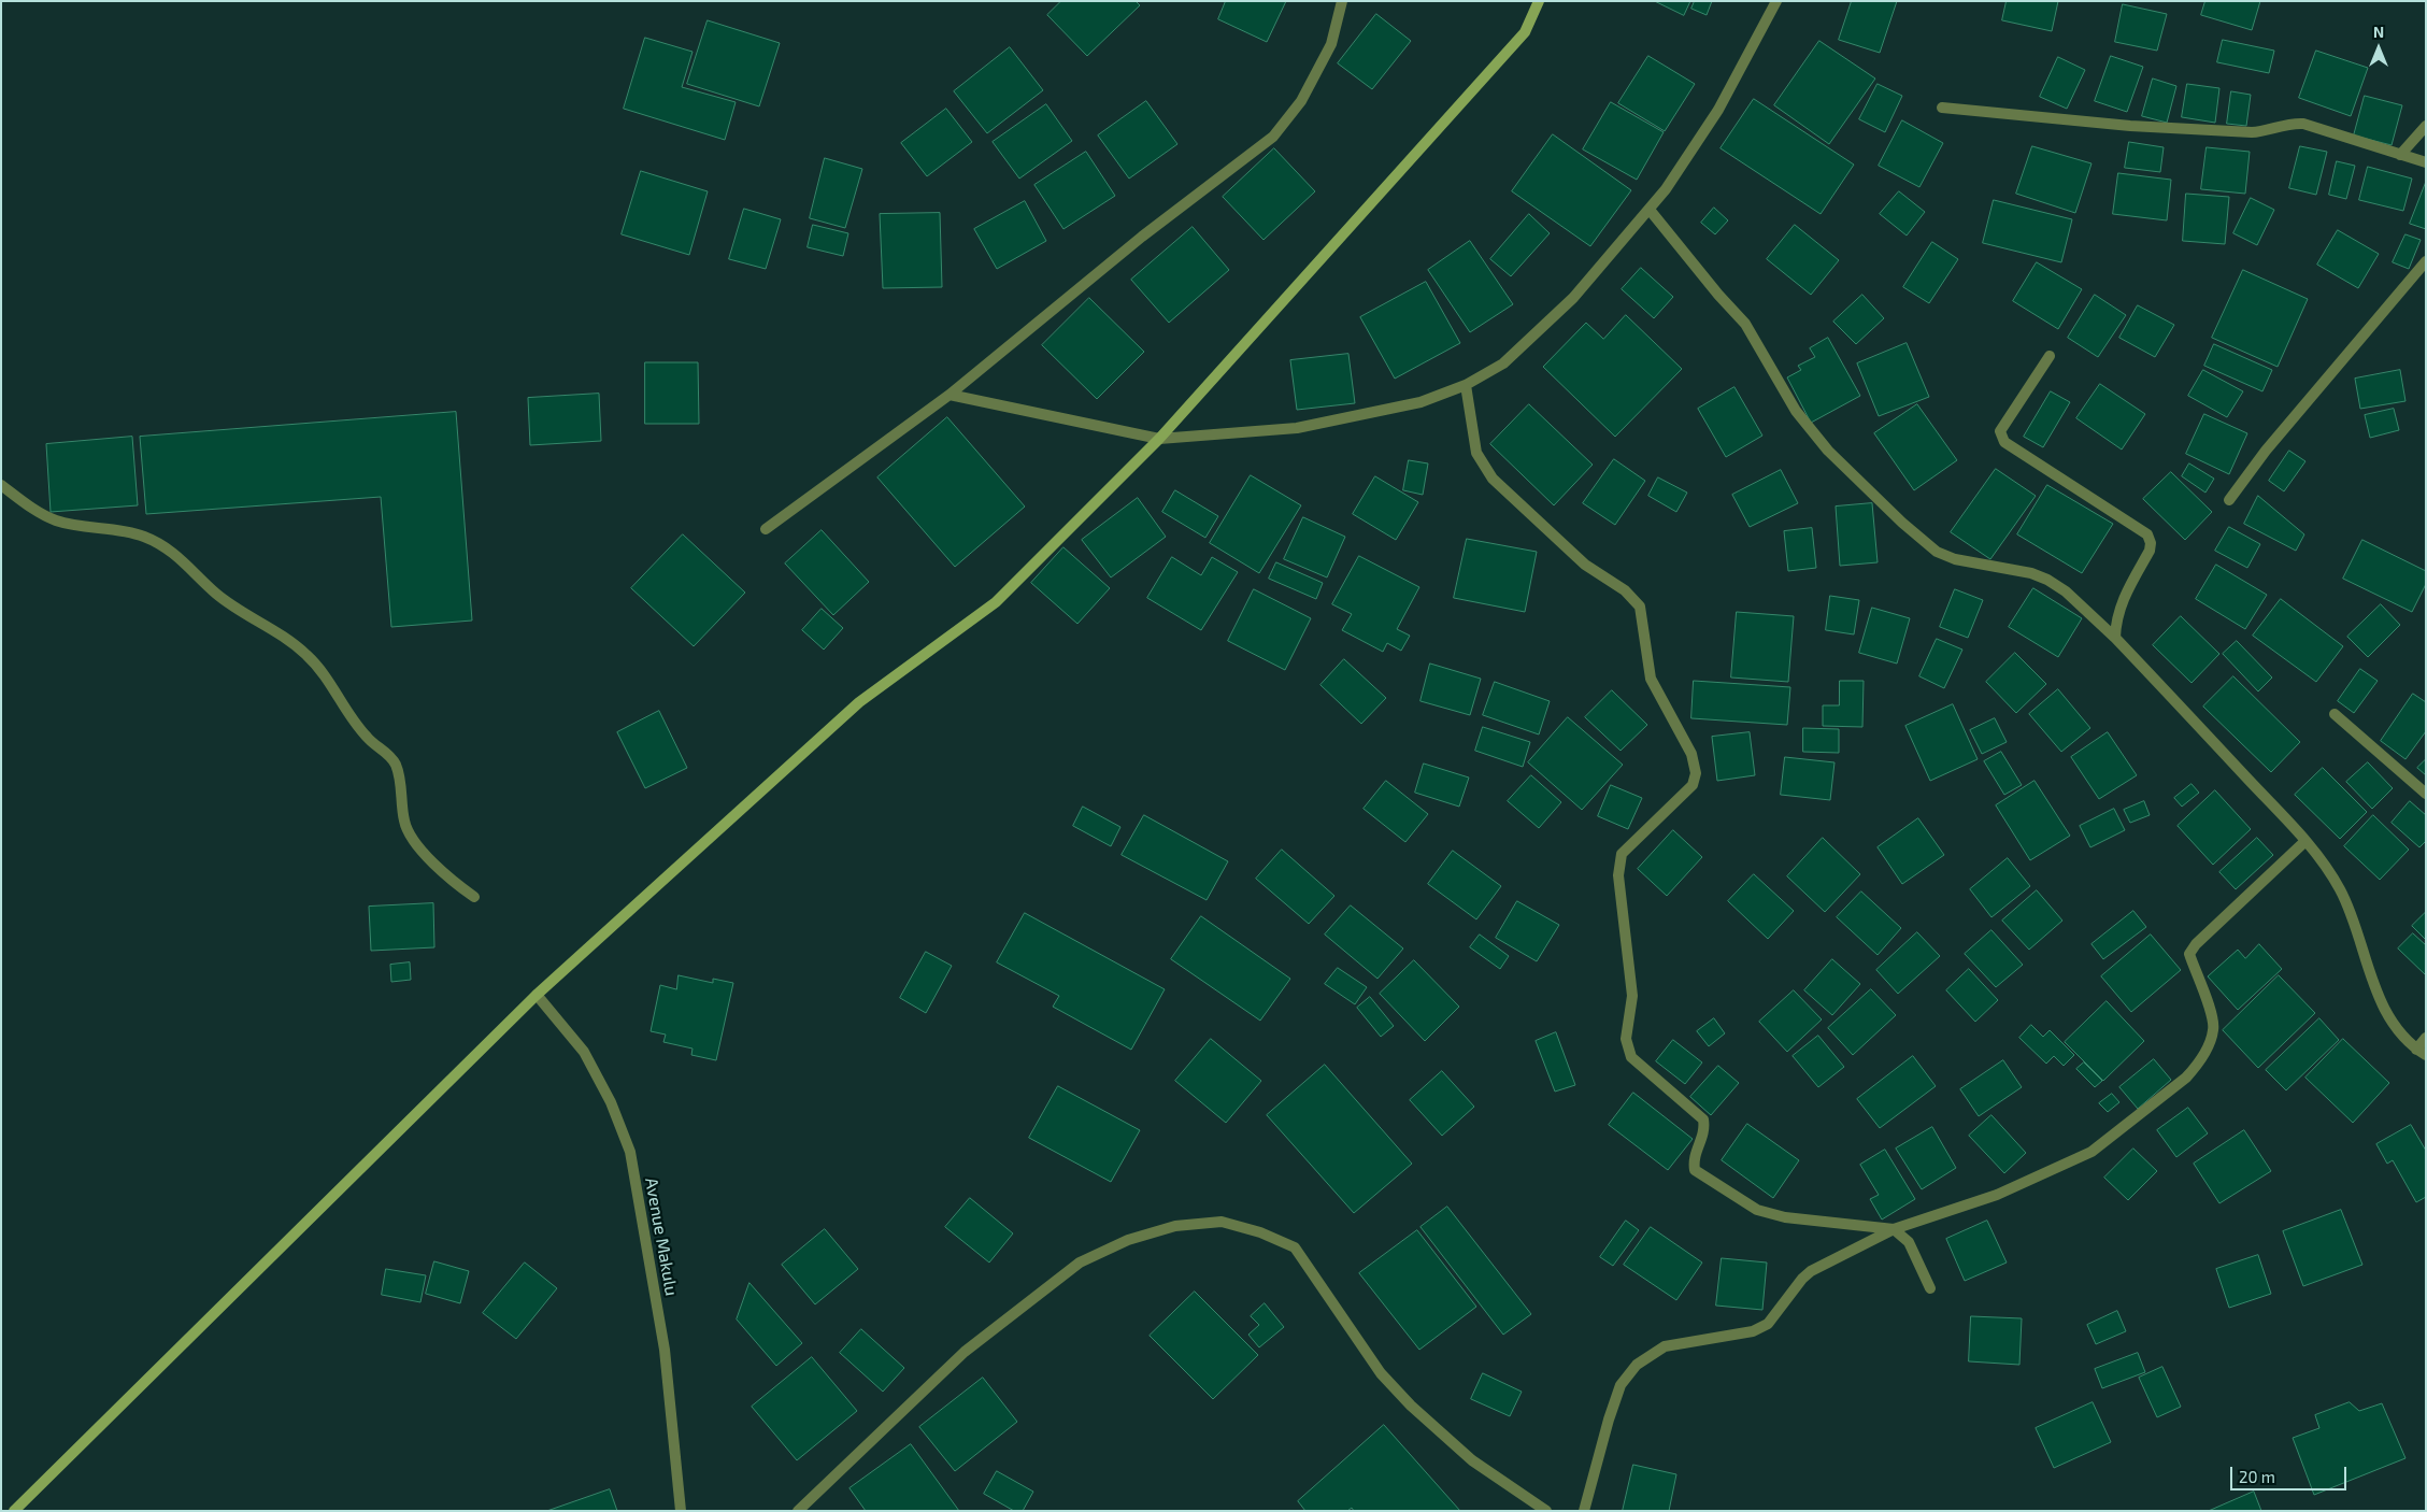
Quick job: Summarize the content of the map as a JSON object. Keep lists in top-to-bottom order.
{
  "streets": {
    "street": ["Avenue Makulu"]
  },
  "scale_bar": "20 m",
  "north": "top"
}
